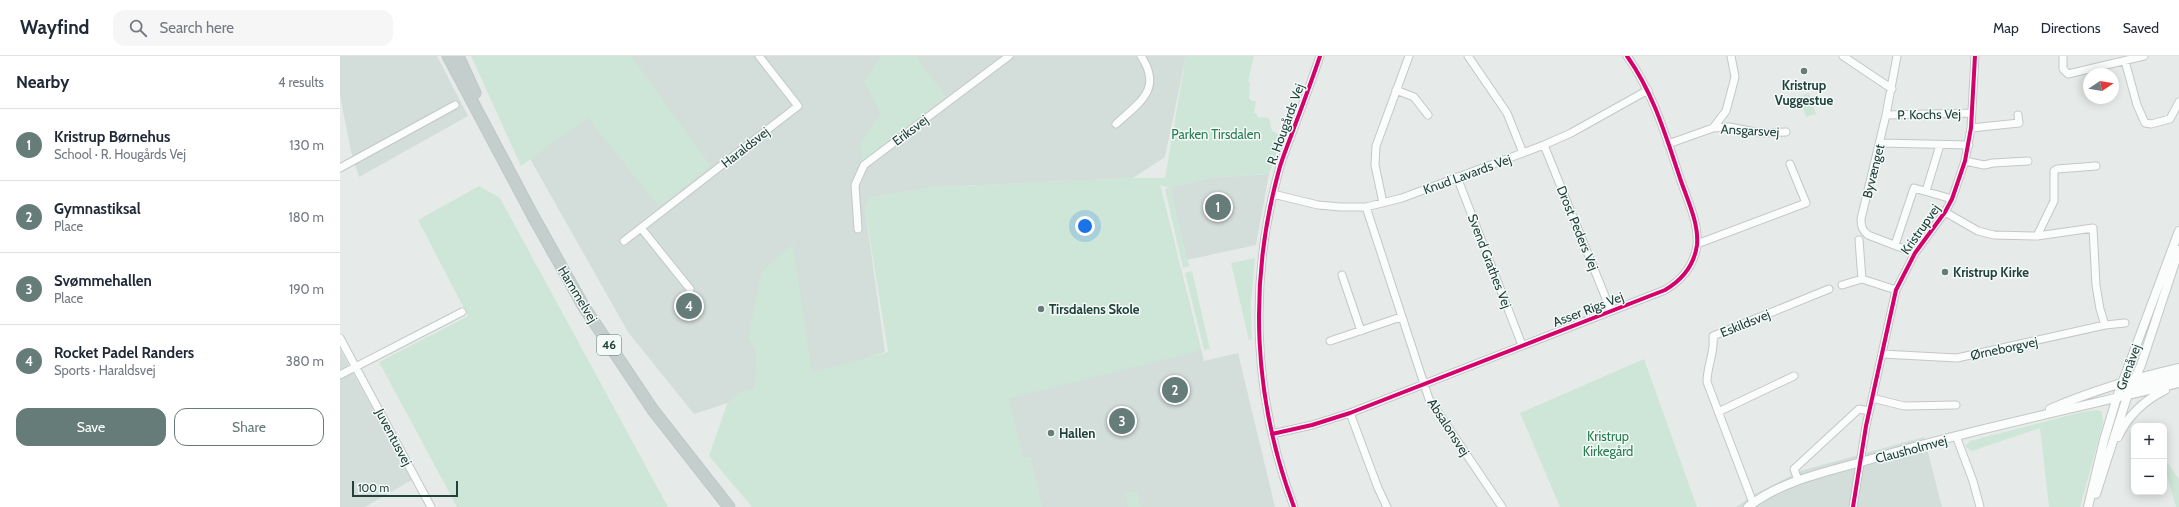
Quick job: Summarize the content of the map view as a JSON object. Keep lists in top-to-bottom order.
{
  "streets": {
    "highway": ["Hammelvej", "46"],
    "street": [
      "P. Kochs Vej",
      "R. Hougårds Vej",
      "Eriksvej",
      "Ansgarsvej",
      "Haraldsvej",
      "Byvænget",
      "Knud Lavards Vej",
      "Drost Peders Vej",
      "Kristrupvej",
      "Svend Grathes Vej",
      "Asser Rigs Vej",
      "Eskildsvej",
      "Ørneborgvej",
      "Grenåvej",
      "Absalonsvej",
      "Juventusvej",
      "Clausholmvej"
    ]
  },
  "crossings": [
    ["P. Kochs Vej", "Byvænget"],
    ["P. Kochs Vej", "Kristrupvej"],
    ["R. Hougårds Vej", "Knud Lavards Vej"],
    ["R. Hougårds Vej", "Asser Rigs Vej"],
    ["Ansgarsvej", "Asser Rigs Vej"],
    ["Byvænget", "Kristrupvej"],
    ["Knud Lavards Vej", "Drost Peders Vej"],
    ["Knud Lavards Vej", "Svend Grathes Vej"],
    ["Knud Lavards Vej", "Asser Rigs Vej"],
    ["Knud Lavards Vej", "Absalonsvej"],
    ["Drost Peders Vej", "Asser Rigs Vej"],
    ["Kristrupvej", "Ørneborgvej"],
    ["Kristrupvej", "Clausholmvej"],
    ["Svend Grathes Vej", "Asser Rigs Vej"],
    ["Asser Rigs Vej", "Absalonsvej"],
    ["Eskildsvej", "Clausholmvej"],
    ["Grenåvej", "Clausholmvej"]
  ],
  "parks": ["Parken Tirsdalen", "Kristrup Kirkegård"],
  "places": [
    "Kristrup Vuggestue",
    "Kristrup Kirke",
    "Tirsdalens Skole",
    "Hallen"
  ],
  "scale_bar": "100 m",
  "north": "right",
  "page": {
    "header": "Wayfind",
    "search": "Search here",
    "nav": ["Map", "Directions", "Saved"],
    "heading": ["Nearby", "4 results"],
    "list": [
      {
        "mark": "1",
        "name": "Kristrup Børnehus",
        "note": "School · R. Hougårds Vej",
        "value": "130 m"
      },
      {
        "mark": "2",
        "name": "Gymnastiksal",
        "note": "Place",
        "value": "180 m"
      },
      {
        "mark": "3",
        "name": "Svømmehallen",
        "note": "Place",
        "value": "190 m"
      },
      {
        "mark": "4",
        "name": "Rocket Padel Randers",
        "note": "Sports · Haraldsvej",
        "value": "380 m"
      }
    ],
    "pins": [
      "1",
      "4",
      "2",
      "3"
    ],
    "buttons": ["Save", "Share"],
    "map_buttons": ["+", "−"],
    "scale": "100 m"
  }
}
